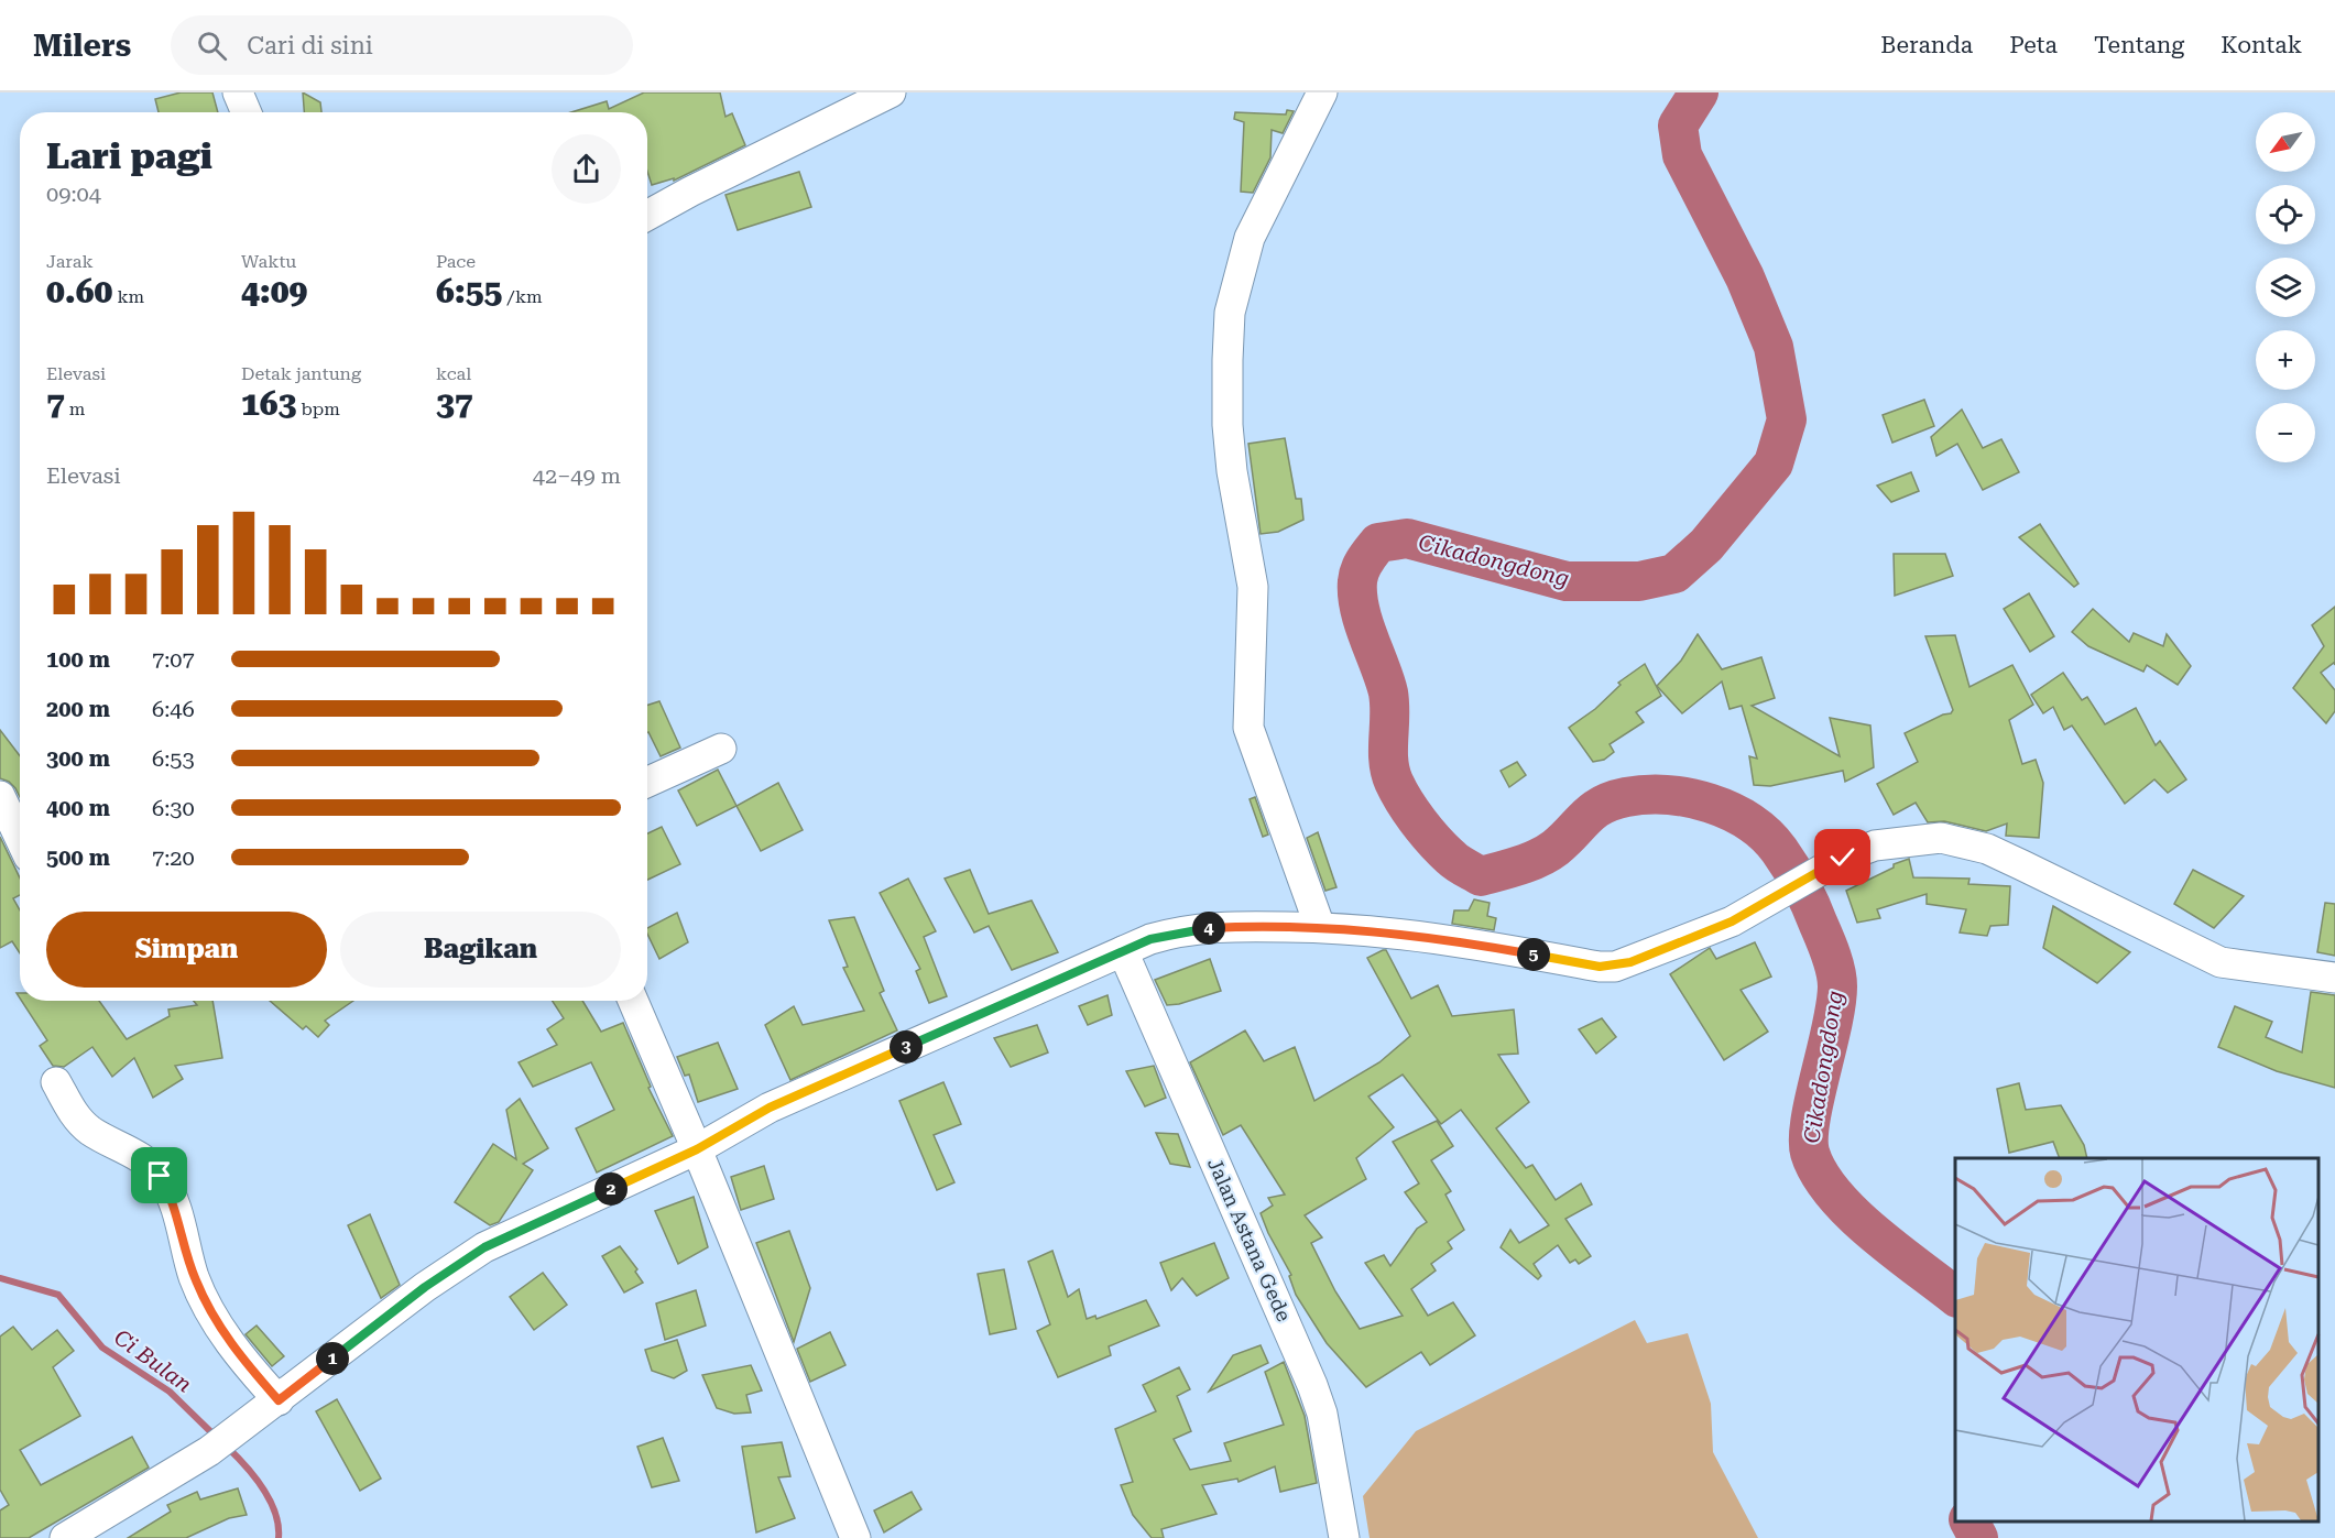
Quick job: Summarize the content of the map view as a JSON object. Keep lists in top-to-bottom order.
{
  "streets": {
    "street": ["Jalan Astana Gede"]
  },
  "water": ["Cikadongdong", "Ci Bulan"],
  "north": "bottom left",
  "page": {
    "header": "Milers",
    "search": "Cari di sini",
    "nav": [
      "Beranda",
      "Peta",
      "Tentang",
      "Kontak"
    ],
    "map_buttons": ["+", "−"],
    "heading": ["Lari pagi", "09:04"],
    "stats": [
      ["Jarak", "0.60 km"],
      ["Waktu", "4:09"],
      ["Pace", "6:55 /km"],
      ["Elevasi", "7 m"],
      ["Detak jantung", "163 bpm"],
      ["kcal", "37"]
    ],
    "chart": ["Elevasi", "42–49 m"],
    "list": [
      {
        "name": "100 m",
        "note": "7:07"
      },
      {
        "name": "200 m",
        "note": "6:46"
      },
      {
        "name": "300 m",
        "note": "6:53"
      },
      {
        "name": "400 m",
        "note": "6:30"
      },
      {
        "name": "500 m",
        "note": "7:20"
      }
    ],
    "buttons": ["Simpan", "Bagikan"],
    "pins": [
      "4",
      "5",
      "3",
      "2",
      "1"
    ]
  }
}
